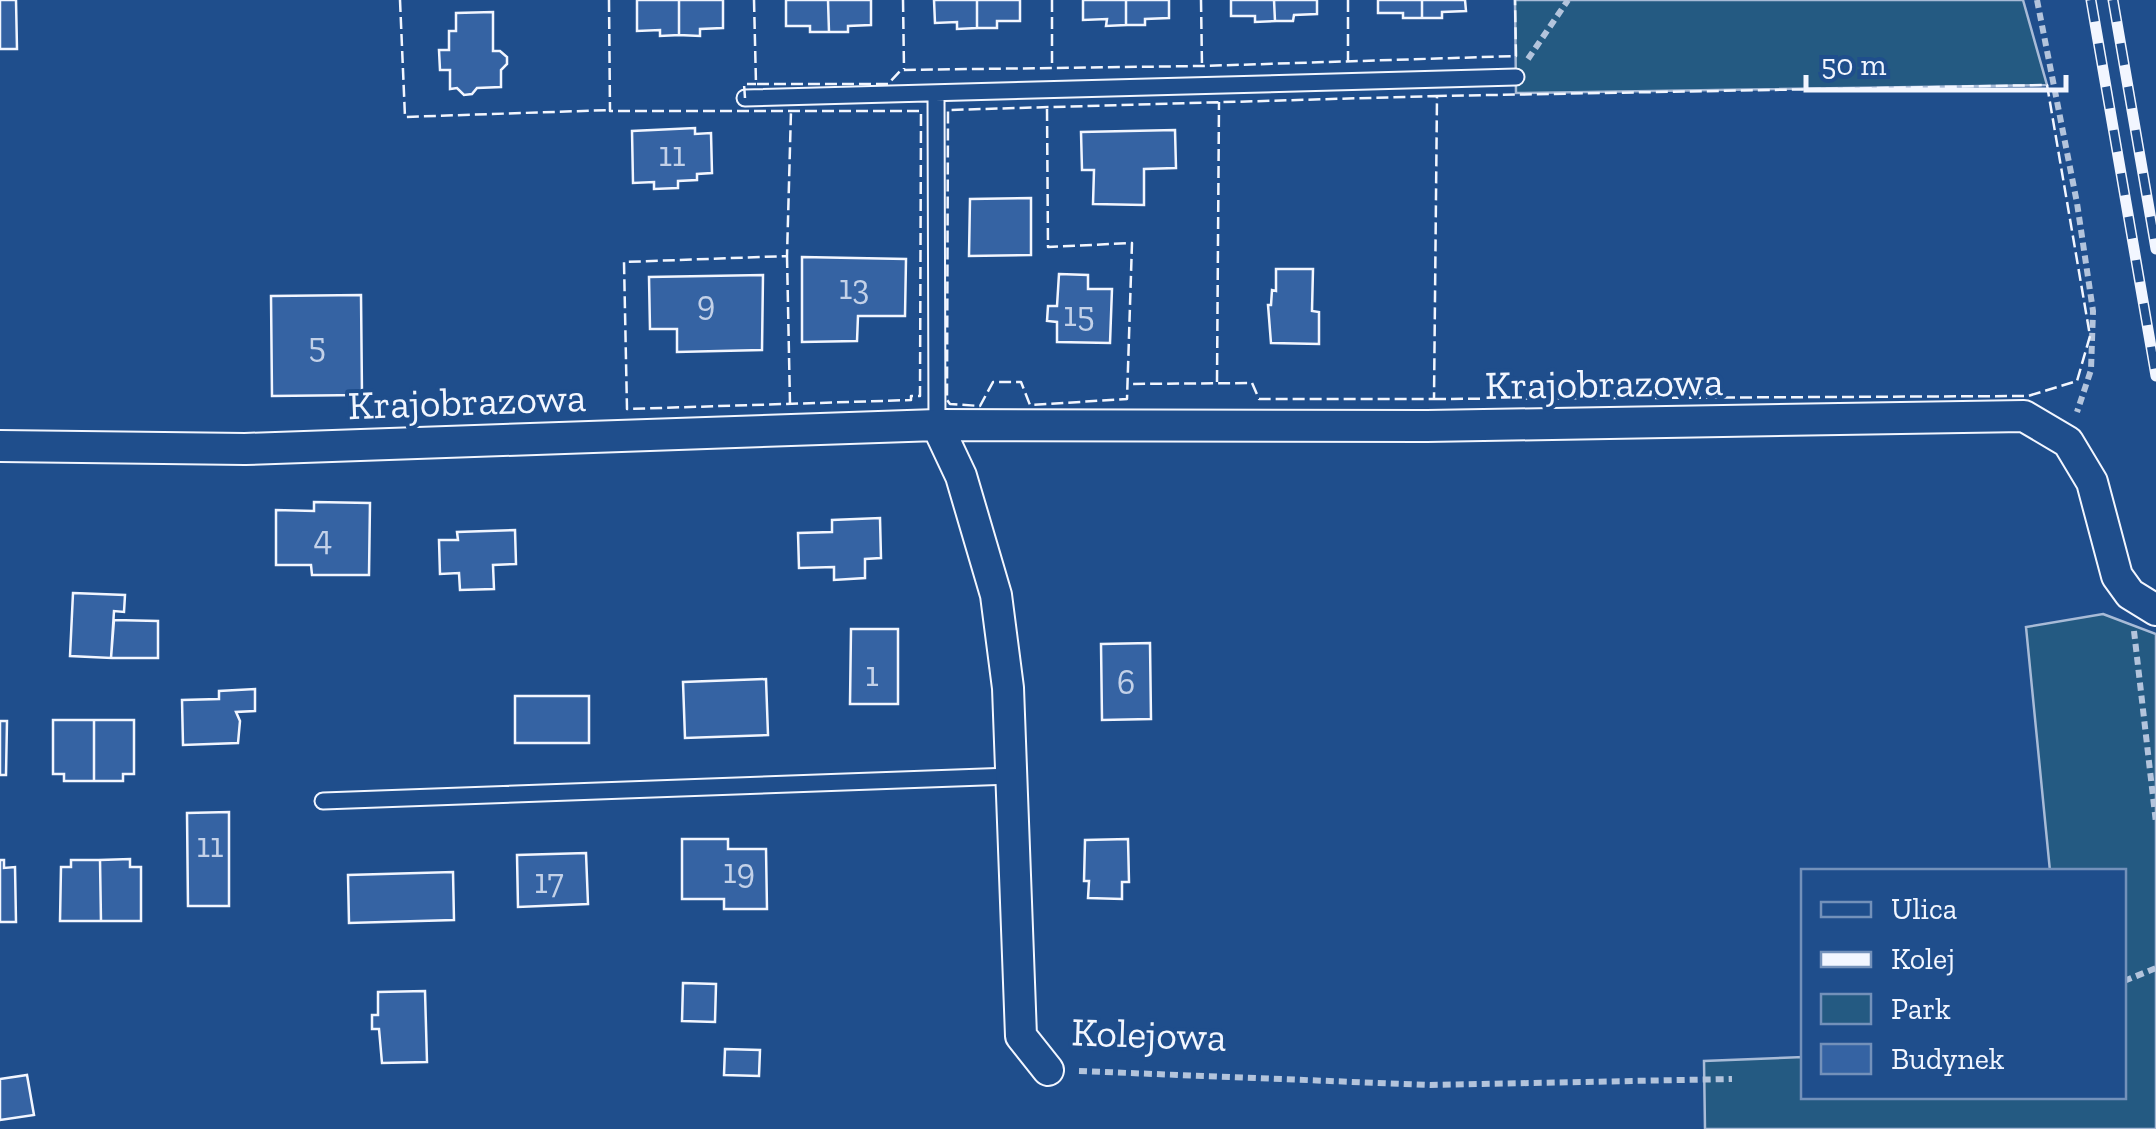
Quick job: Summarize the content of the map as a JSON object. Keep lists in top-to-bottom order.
{
  "streets": {
    "street": ["Krajobrazowa", "Kolejowa"]
  },
  "crossings": [
    ["Krajobrazowa", "Kolejowa"]
  ],
  "house_numbers": [
    "11",
    "13",
    "9",
    "15",
    "5",
    "4",
    "1",
    "6",
    "11",
    "19",
    "17"
  ],
  "legend": [
    "Ulica",
    "Kolej",
    "Park",
    "Budynek"
  ],
  "scale_bar": "50 m"
}
